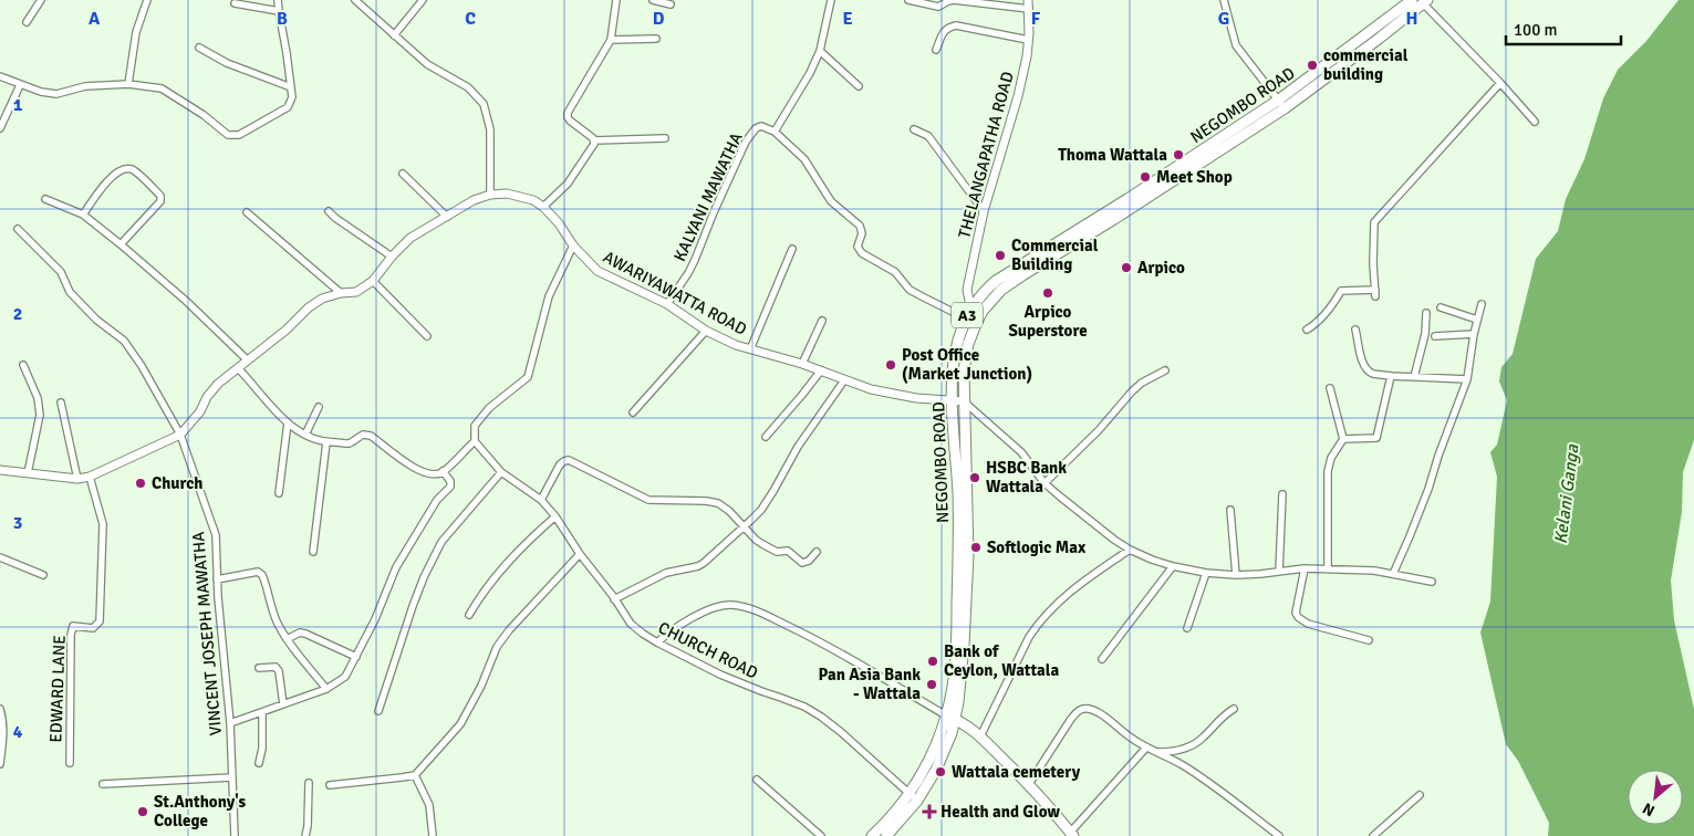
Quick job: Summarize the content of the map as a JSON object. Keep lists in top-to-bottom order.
{
  "streets": {
    "main road": ["NEGOMBO ROAD", "A3"],
    "street": [
      "THELANGAPATHA ROAD",
      "KALYANI MAWATHA",
      "AWARIYAWATTA ROAD",
      "VINCENT JOSEPH MAWATHA",
      "CHURCH ROAD",
      "EDWARD LANE"
    ]
  },
  "crossings": [
    ["NEGOMBO ROAD", "THELANGAPATHA ROAD"],
    ["NEGOMBO ROAD", "AWARIYAWATTA ROAD"],
    ["NEGOMBO ROAD", "CHURCH ROAD"],
    ["KALYANI MAWATHA", "AWARIYAWATTA ROAD"],
    ["AWARIYAWATTA ROAD", "VINCENT JOSEPH MAWATHA"],
    ["AWARIYAWATTA ROAD", "EDWARD LANE"]
  ],
  "water": ["Kelani Ganga"],
  "places": {
    "other": [
      "commercial building",
      "Thoma Wattala",
      "Meet Shop",
      "Commercial Building",
      "Arpico",
      "Arpico Superstore",
      "Post Office (Market Junction)",
      "HSBC Bank Wattala",
      "Church",
      "Softlogic Max",
      "Bank of Ceylon, Wattala",
      "Pan Asia Bank - Wattala",
      "Wattala cemetery",
      "St.Anthony's College"
    ],
    "health": ["Health and Glow"]
  },
  "scale_bar": "100 m",
  "north": "bottom left",
  "grid": {
    "columns": [
      "A",
      "B",
      "C",
      "D",
      "E",
      "F",
      "G",
      "H"
    ],
    "rows": [
      "1",
      "2",
      "3",
      "4"
    ]
  }
}
